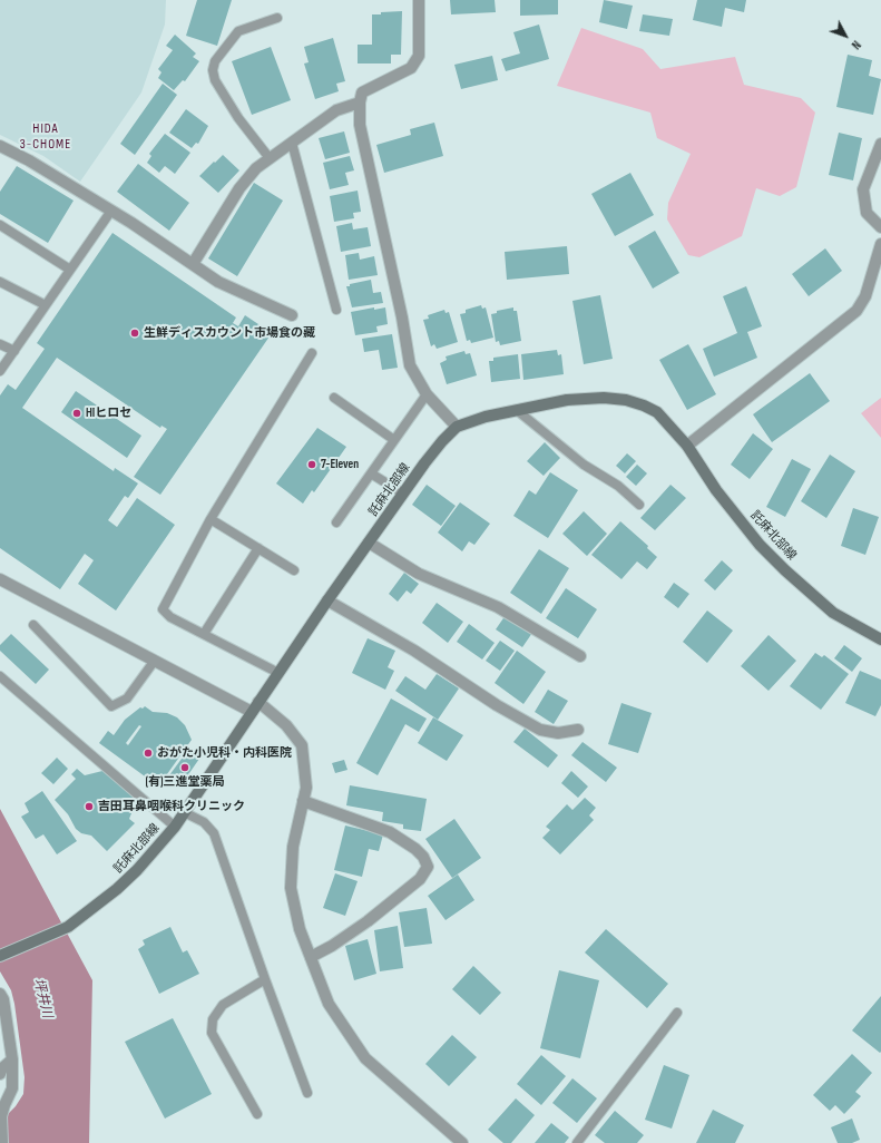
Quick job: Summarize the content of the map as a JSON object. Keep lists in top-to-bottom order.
{
  "streets": {
    "main road": ["託麻北部線"]
  },
  "districts": ["HIDA 3-CHOME"],
  "water": ["坪井川"],
  "places": [
    "生鮮ディスカウント市場食の藏",
    "HIヒロセ",
    "7-Eleven",
    "おがた小児科・内科医院",
    "(有)三進堂薬局",
    "吉田耳鼻咽喉科クリニック"
  ],
  "north": "bottom right"
}
